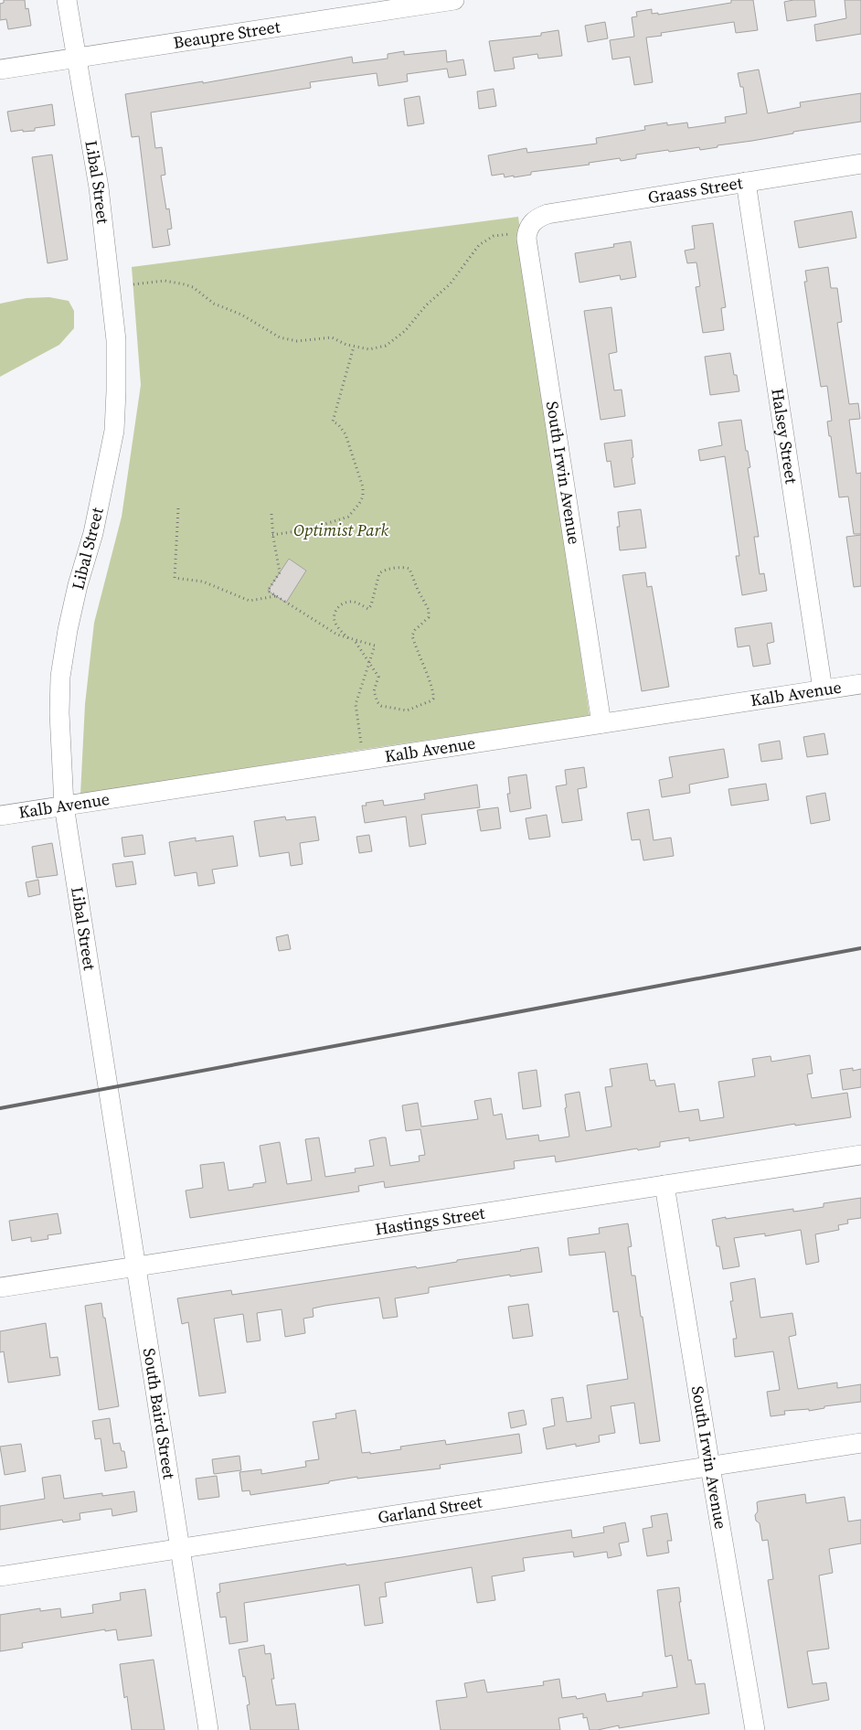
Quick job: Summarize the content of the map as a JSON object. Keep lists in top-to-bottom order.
{
  "streets": {
    "street": [
      "Beaupre Street",
      "Libal Street",
      "Graass Street",
      "Halsey Street",
      "South Irwin Avenue",
      "Kalb Avenue",
      "Hastings Street",
      "South Baird Street",
      "Garland Street"
    ]
  },
  "crossings": [
    ["Beaupre Street", "Libal Street"],
    ["Libal Street", "Kalb Avenue"],
    ["Libal Street", "South Baird Street"],
    ["Graass Street", "Halsey Street"],
    ["Graass Street", "South Irwin Avenue"],
    ["Halsey Street", "Kalb Avenue"],
    ["South Irwin Avenue", "Kalb Avenue"],
    ["South Irwin Avenue", "Hastings Street"],
    ["South Irwin Avenue", "Garland Street"],
    ["Hastings Street", "South Baird Street"],
    ["South Baird Street", "Garland Street"]
  ],
  "parks": ["Optimist Park"]
}
